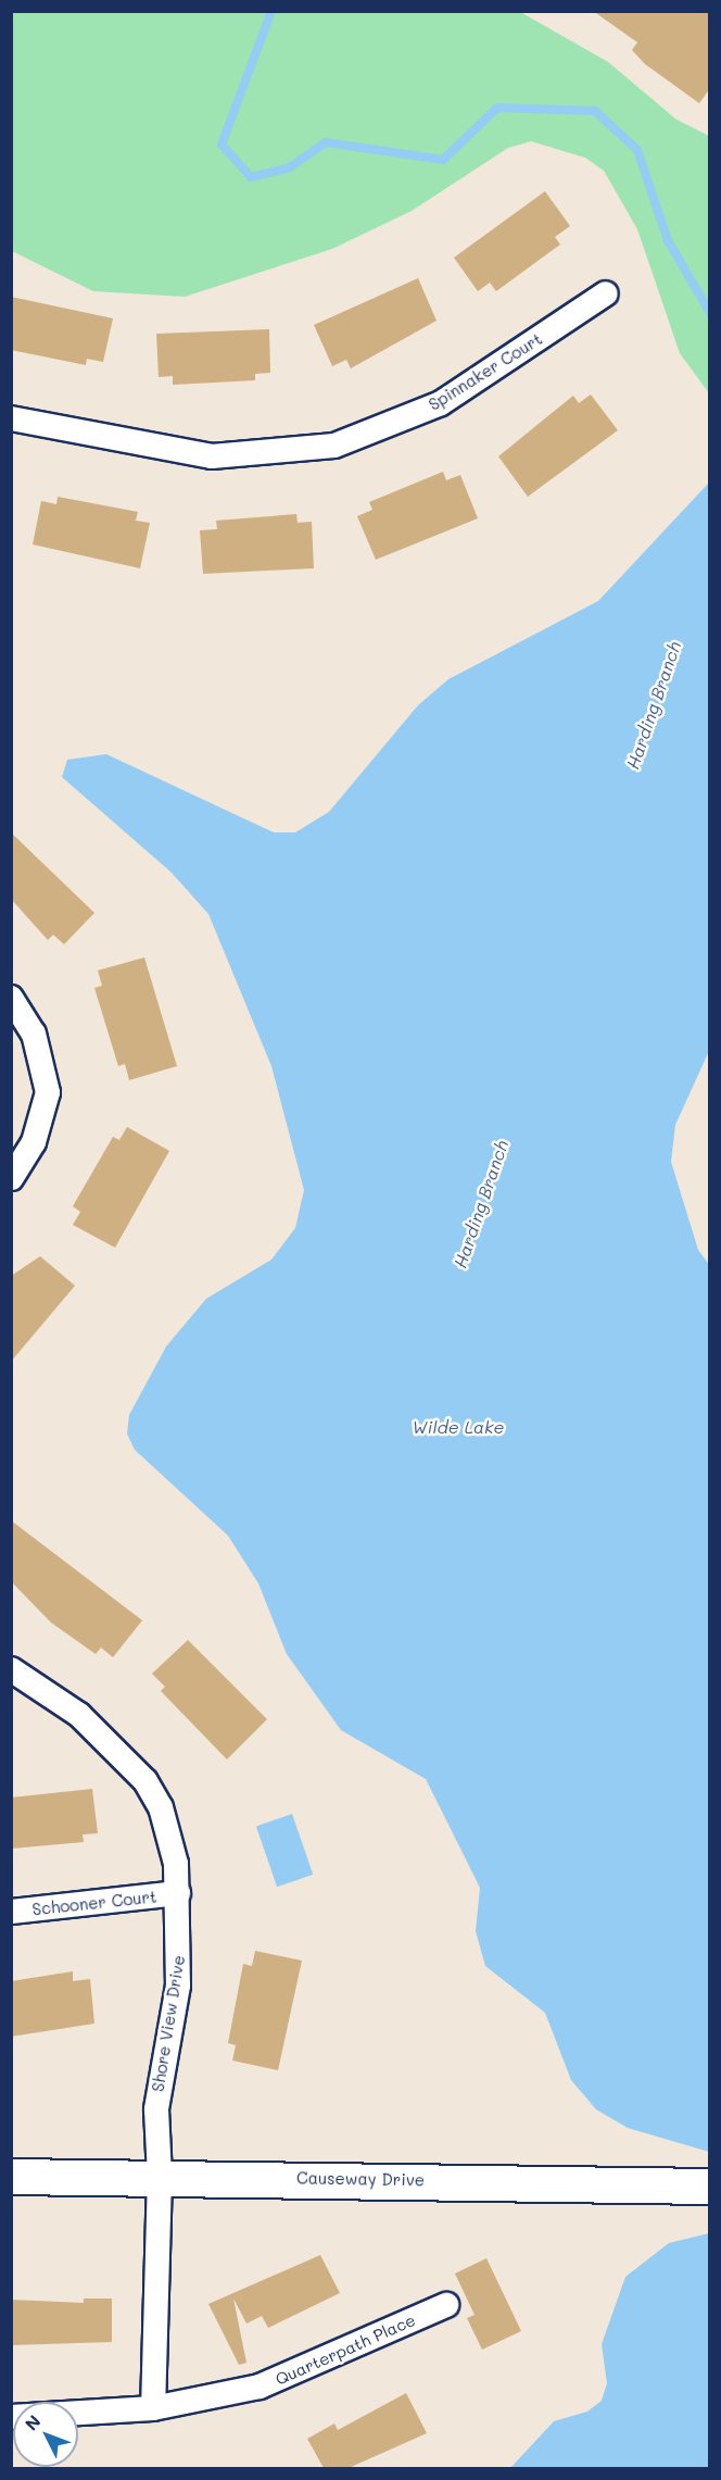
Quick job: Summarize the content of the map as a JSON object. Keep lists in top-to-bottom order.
{
  "streets": {
    "street": [
      "Spinnaker Court",
      "Schooner Court",
      "Shore View Drive",
      "Causeway Drive",
      "Quarterpath Place"
    ]
  },
  "crossings": [
    ["Schooner Court", "Shore View Drive"],
    ["Shore View Drive", "Causeway Drive"],
    ["Shore View Drive", "Quarterpath Place"]
  ],
  "water": ["Harding Branch", "Wilde Lake"],
  "north": "top left"
}
